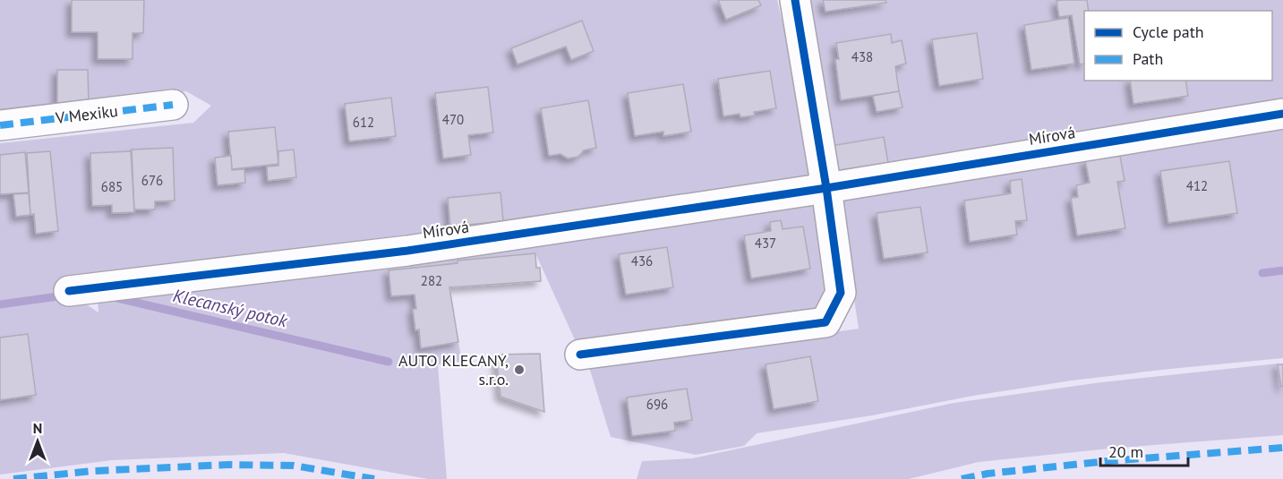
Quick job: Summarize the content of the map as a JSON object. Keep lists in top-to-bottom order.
{
  "streets": {
    "street": ["V Mexiku", "Mírová"]
  },
  "water": ["Klecanský potok"],
  "places": ["AUTO KLECANY, s.r.o."],
  "house_numbers": [
    "438",
    "470",
    "612",
    "676",
    "412",
    "685",
    "437",
    "436",
    "282",
    "696"
  ],
  "legend": ["Cycle path", "Path"],
  "scale_bar": "20 m",
  "north": "top"
}
